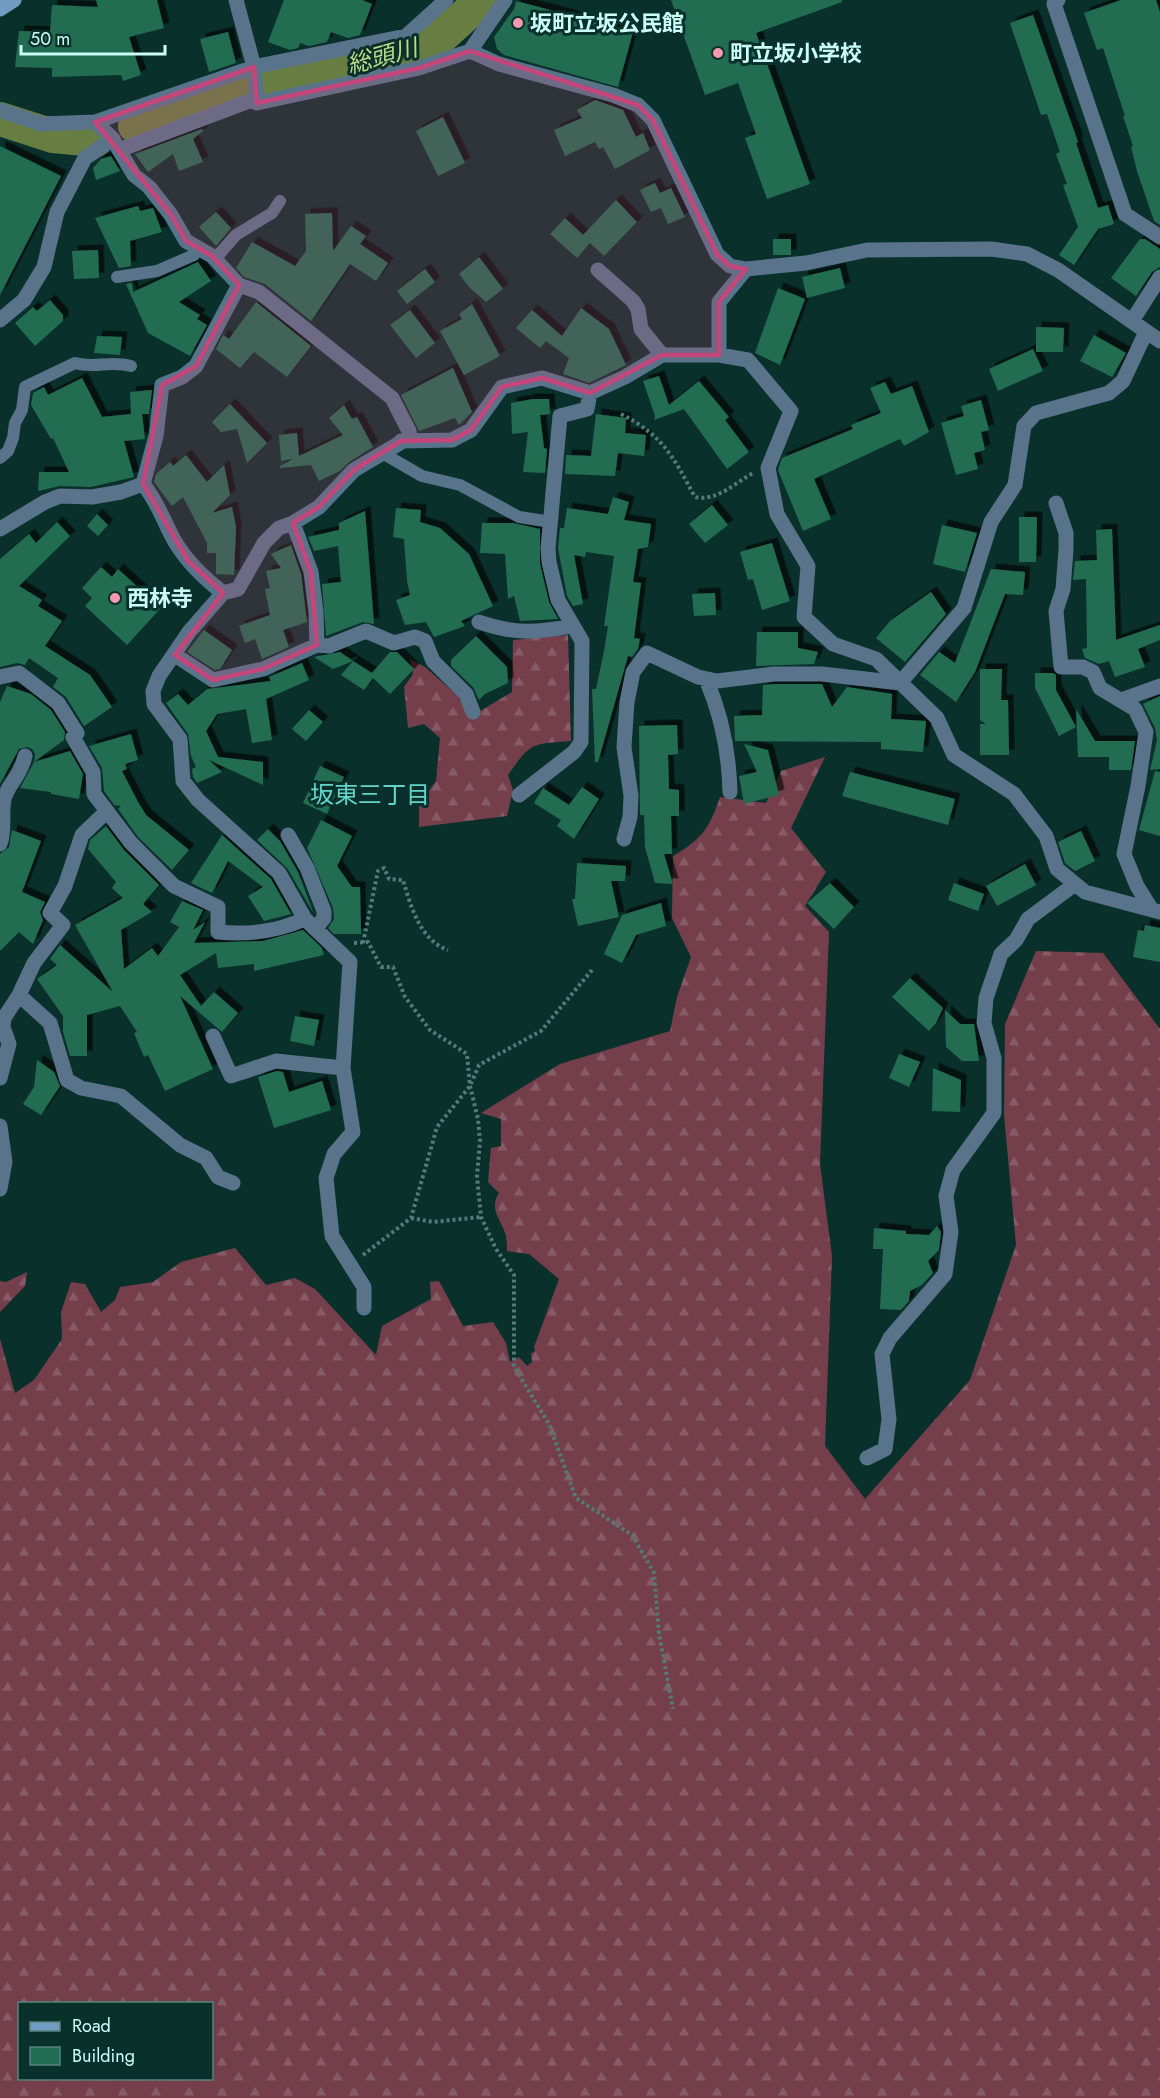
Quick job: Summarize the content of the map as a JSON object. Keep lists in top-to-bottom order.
{
  "districts": ["坂東三丁目"],
  "water": ["総頭川"],
  "places": ["坂町立坂公民館", "町立坂小学校", "西林寺"],
  "legend": ["Road", "Building"],
  "scale_bar": "50 m"
}
